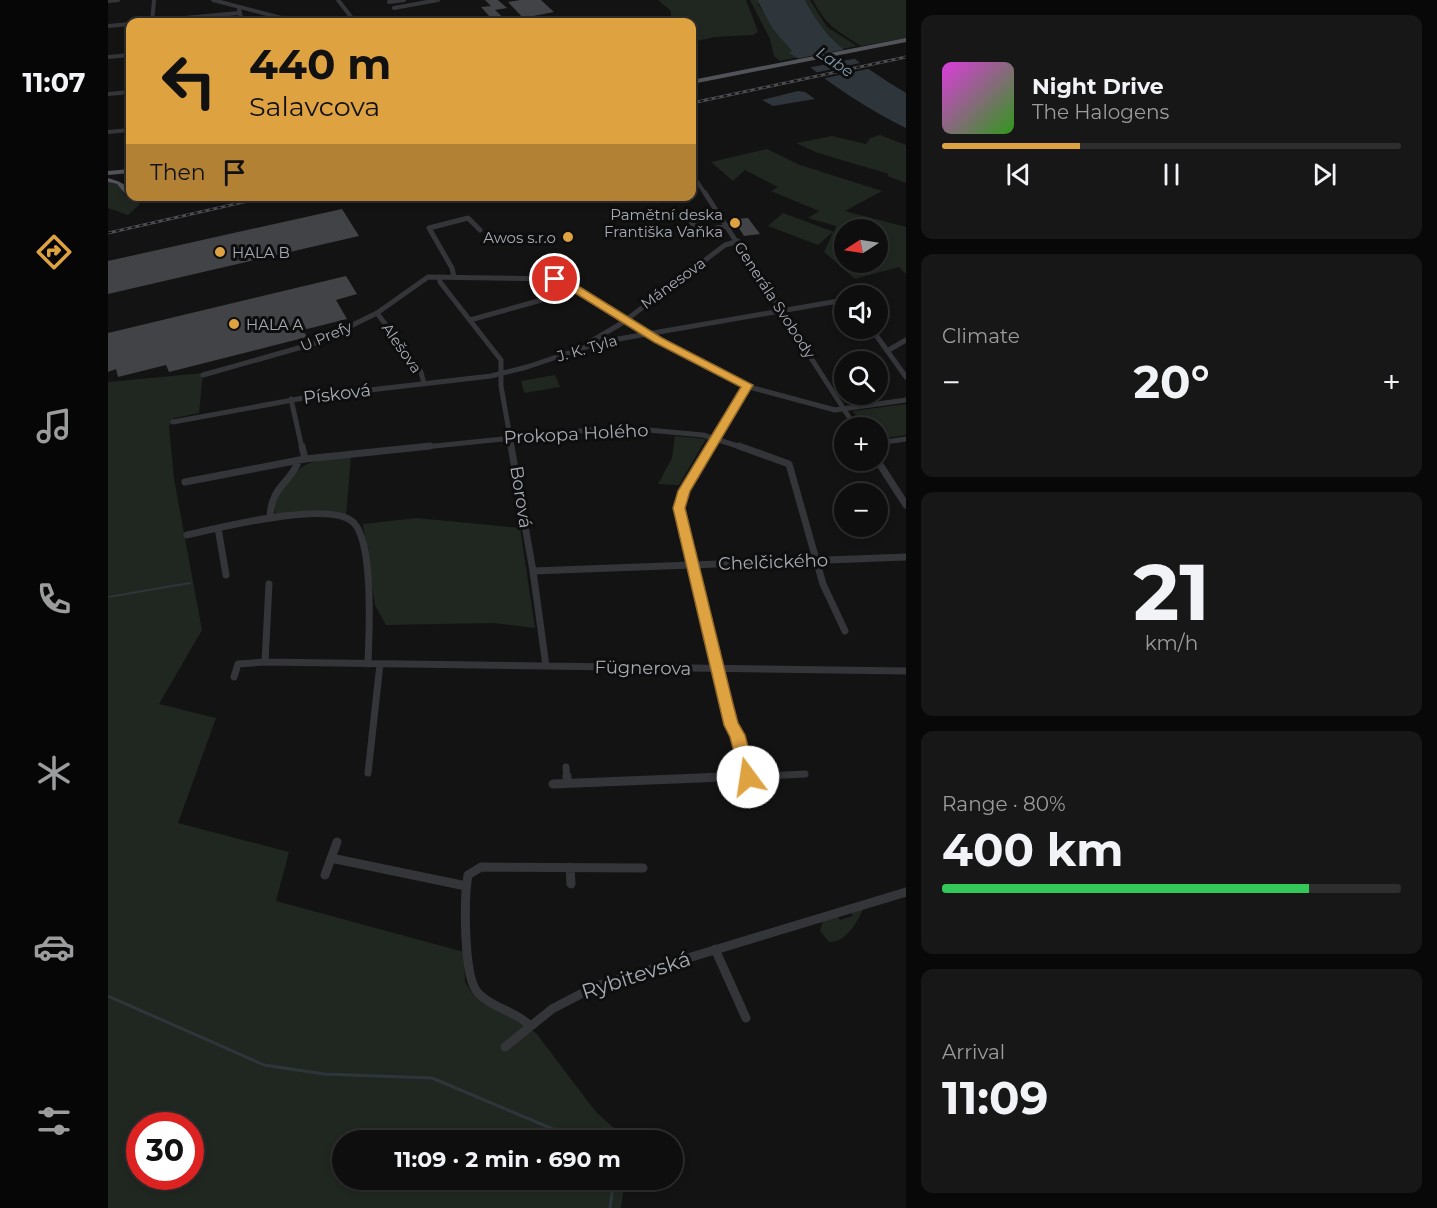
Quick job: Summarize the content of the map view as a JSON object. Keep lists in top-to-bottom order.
{
  "streets": {
    "street": [
      "Mánesova",
      "Generála Svobody",
      "U Prefy",
      "Alešova",
      "J. K. Tyla",
      "Písková",
      "Prokopa Holého",
      "Borová",
      "Chelčického",
      "Fügnerova",
      "Rybitevská"
    ]
  },
  "crossings": [
    ["Mánesova", "Generála Svobody"],
    ["Mánesova", "J. K. Tyla"],
    ["Generála Svobody", "J. K. Tyla"],
    ["U Prefy", "Alešova"],
    ["U Prefy", "Borová"],
    ["Alešova", "Písková"],
    ["J. K. Tyla", "Písková"],
    ["J. K. Tyla", "Borová"],
    ["Písková", "Borová"],
    ["Prokopa Holého", "Borová"],
    ["Prokopa Holého", "Chelčického"],
    ["Borová", "Chelčického"],
    ["Borová", "Fügnerova"]
  ],
  "water": ["Labe"],
  "places": [
    "Pamětní deska Františka Vaňka",
    "Awos s.r.o",
    "HALA B",
    "HALA A"
  ],
  "north": "left",
  "page": {
    "tabs": "11:07",
    "turn": ["440 m", "Salavcova"],
    "song": ["Night Drive", "The Halogens"],
    "then": "Then",
    "map_buttons": ["+", "−"],
    "tile": [
      "Climate",
      ["21", "km/h"],
      ["Range · 80%", "400 km"],
      ["Arrival", "11:09"]
    ],
    "heat": ["−", "20°", "+"],
    "limit": "30",
    "trip": "11:09 · 2 min · 690 m"
  }
}
